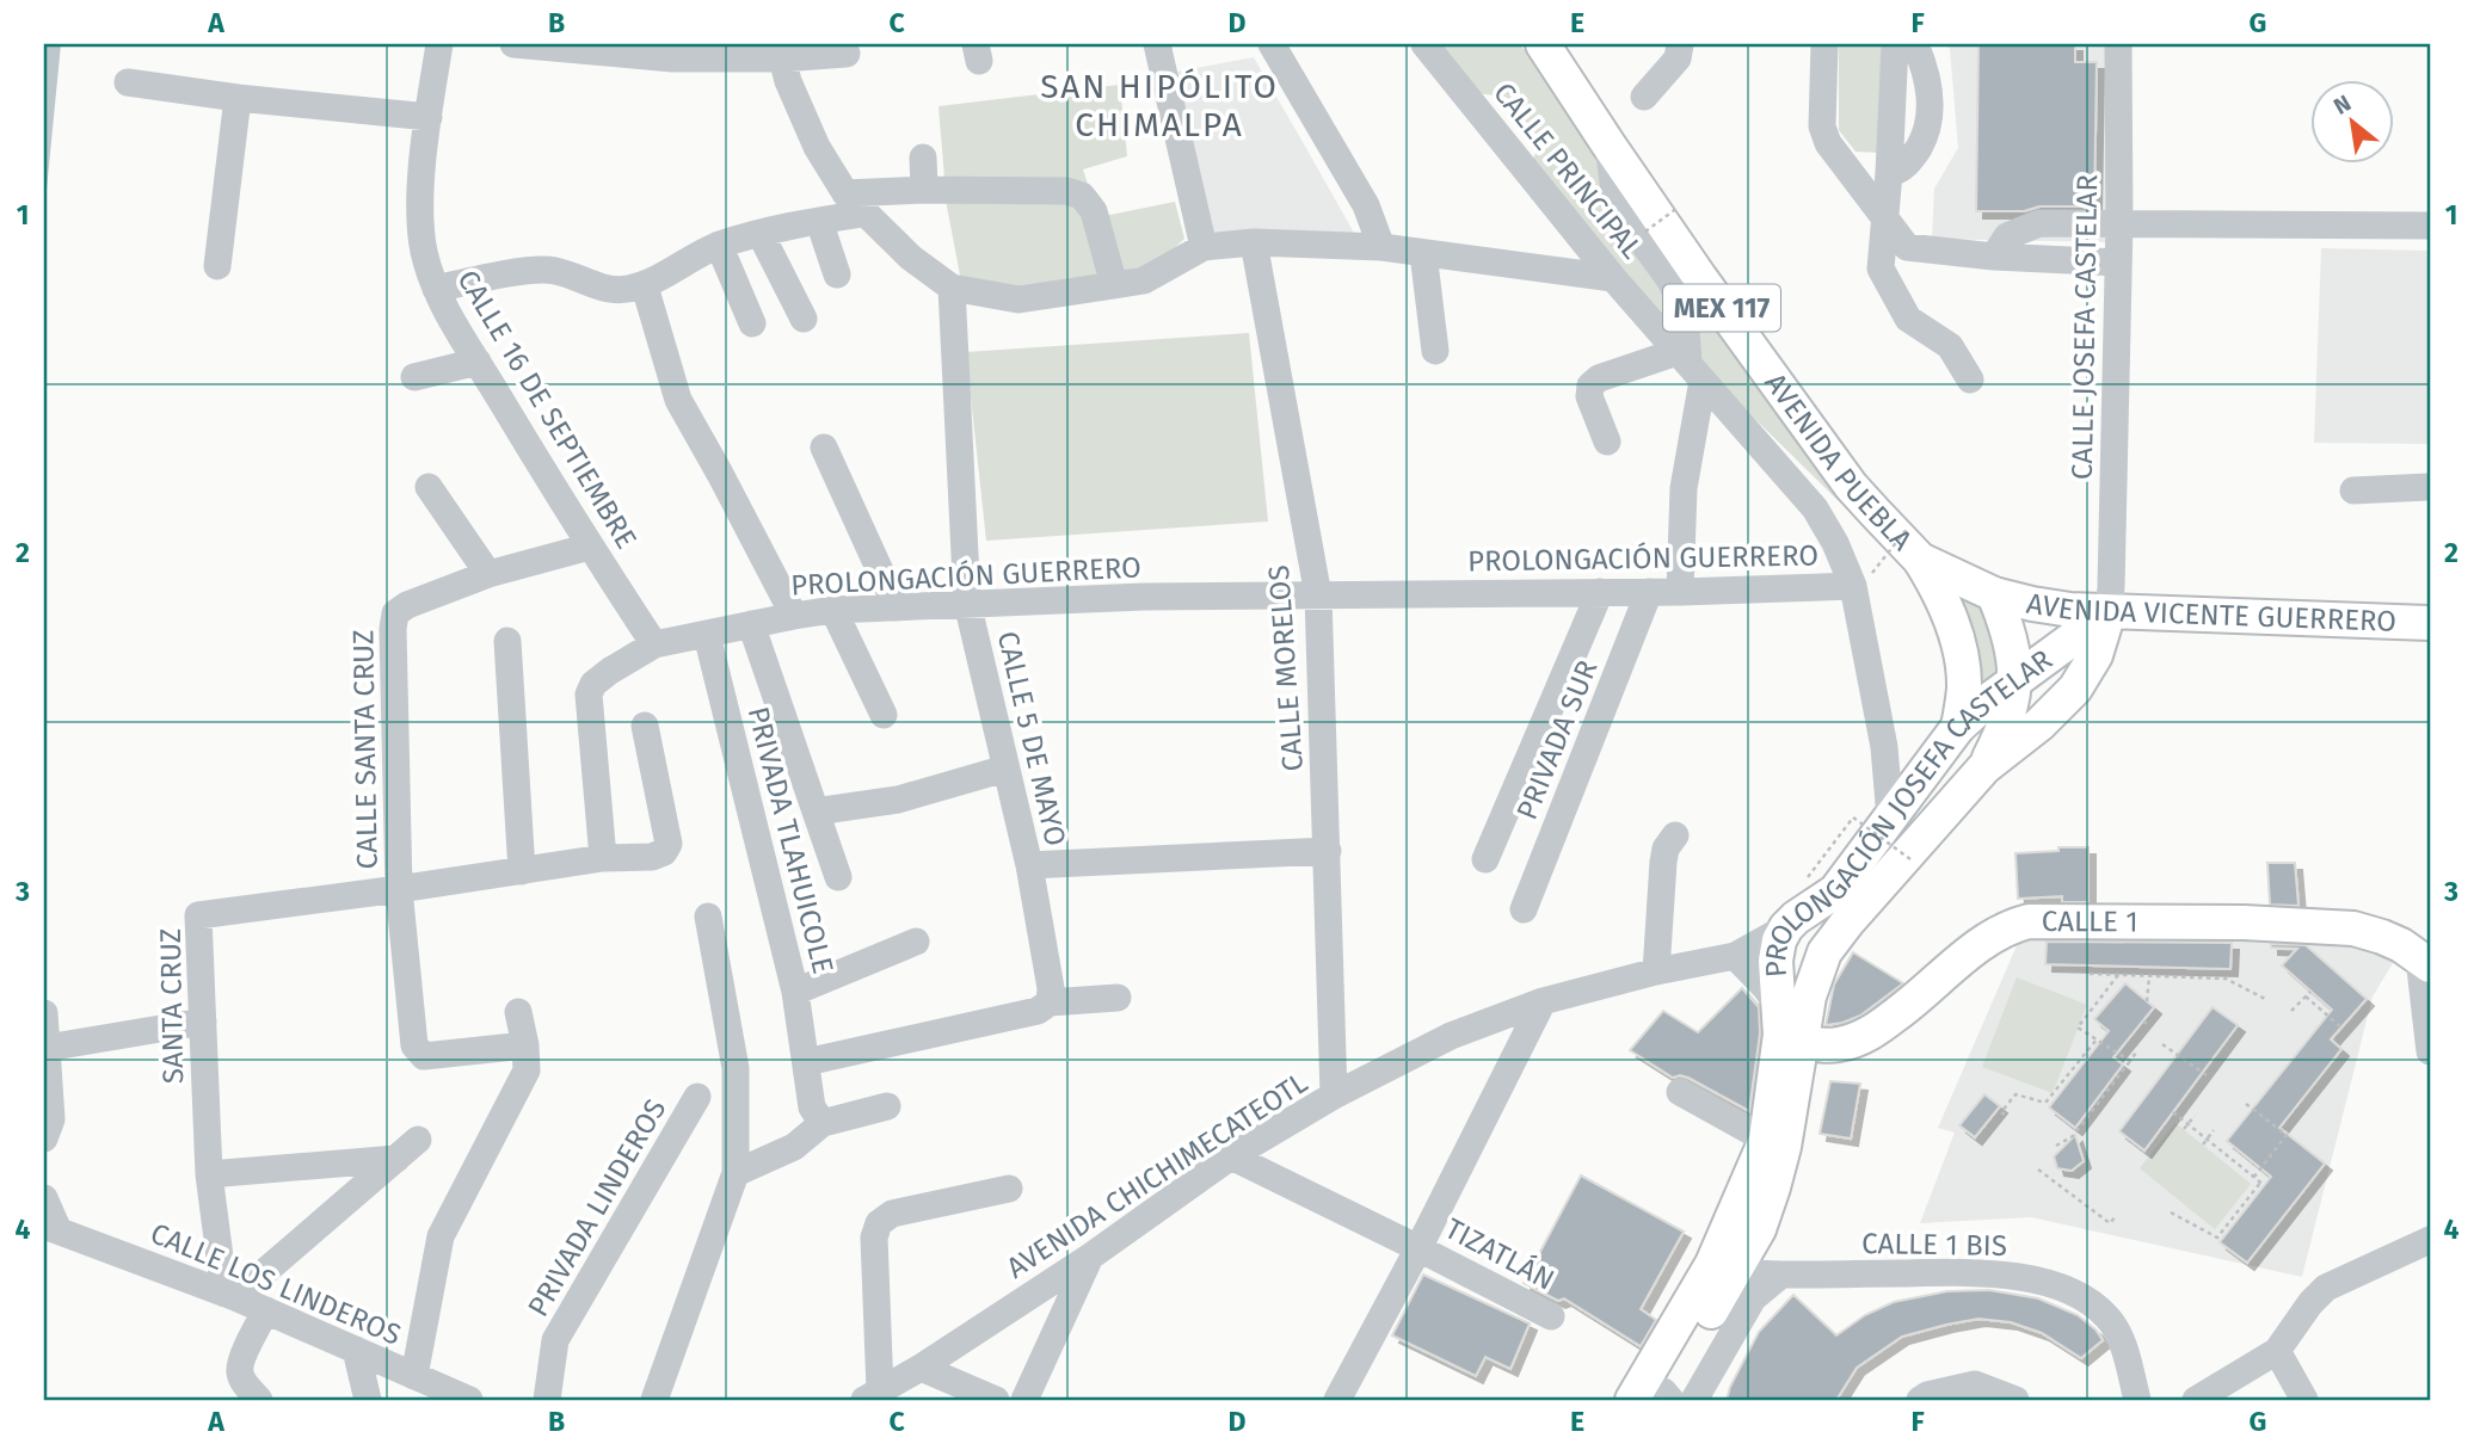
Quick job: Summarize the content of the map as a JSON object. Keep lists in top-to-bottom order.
{
  "streets": {
    "main road": [
      "MEX 117",
      "AVENIDA PUEBLA",
      "AVENIDA VICENTE GUERRERO",
      "PROLONGACIÓN JOSEFA CASTELAR",
      "CALLE 1"
    ],
    "street": [
      "CALLE PRINCIPAL",
      "CALLE JOSEFA CASTELAR",
      "CALLE 16 DE SEPTIEMBRE",
      "PROLONGACIÓN GUERRERO",
      "CALLE MORELOS",
      "CALLE 5 DE MAYO",
      "PRIVADA SUR",
      "CALLE SANTA CRUZ",
      "PRIVADA TLAHUICOLE",
      "SANTA CRUZ",
      "AVENIDA CHICHIMECATEOTL",
      "PRIVADA LINDEROS",
      "CALLE 1 BIS",
      "TIZATLÁN",
      "CALLE LOS LINDEROS"
    ]
  },
  "crossings": [
    ["CALLE PRINCIPAL", "PROLONGACIÓN GUERRERO"],
    ["CALLE PRINCIPAL", "PROLONGACIÓN JOSEFA CASTELAR"],
    ["CALLE JOSEFA CASTELAR", "AVENIDA VICENTE GUERRERO"],
    ["CALLE JOSEFA CASTELAR", "PROLONGACIÓN JOSEFA CASTELAR"],
    ["CALLE 16 DE SEPTIEMBRE", "PROLONGACIÓN GUERRERO"],
    ["CALLE 16 DE SEPTIEMBRE", "CALLE SANTA CRUZ"],
    ["AVENIDA PUEBLA", "AVENIDA VICENTE GUERRERO"],
    ["PROLONGACIÓN GUERRERO", "CALLE MORELOS"],
    ["PROLONGACIÓN GUERRERO", "CALLE 5 DE MAYO"],
    ["PROLONGACIÓN GUERRERO", "PRIVADA SUR"],
    ["PROLONGACIÓN GUERRERO", "PRIVADA TLAHUICOLE"],
    ["AVENIDA VICENTE GUERRERO", "PROLONGACIÓN JOSEFA CASTELAR"],
    ["CALLE MORELOS", "AVENIDA CHICHIMECATEOTL"],
    ["CALLE SANTA CRUZ", "SANTA CRUZ"],
    ["PROLONGACIÓN JOSEFA CASTELAR", "CALLE 1"],
    ["PROLONGACIÓN JOSEFA CASTELAR", "AVENIDA CHICHIMECATEOTL"],
    ["PROLONGACIÓN JOSEFA CASTELAR", "CALLE 1 BIS"],
    ["SANTA CRUZ", "CALLE LOS LINDEROS"],
    ["AVENIDA CHICHIMECATEOTL", "TIZATLÁN"]
  ],
  "districts": ["SAN HIPÓLITO CHIMALPA"],
  "north": "top left",
  "grid": {
    "columns": [
      "A",
      "B",
      "C",
      "D",
      "E",
      "F",
      "G"
    ],
    "rows": [
      "1",
      "2",
      "3",
      "4"
    ]
  }
}
